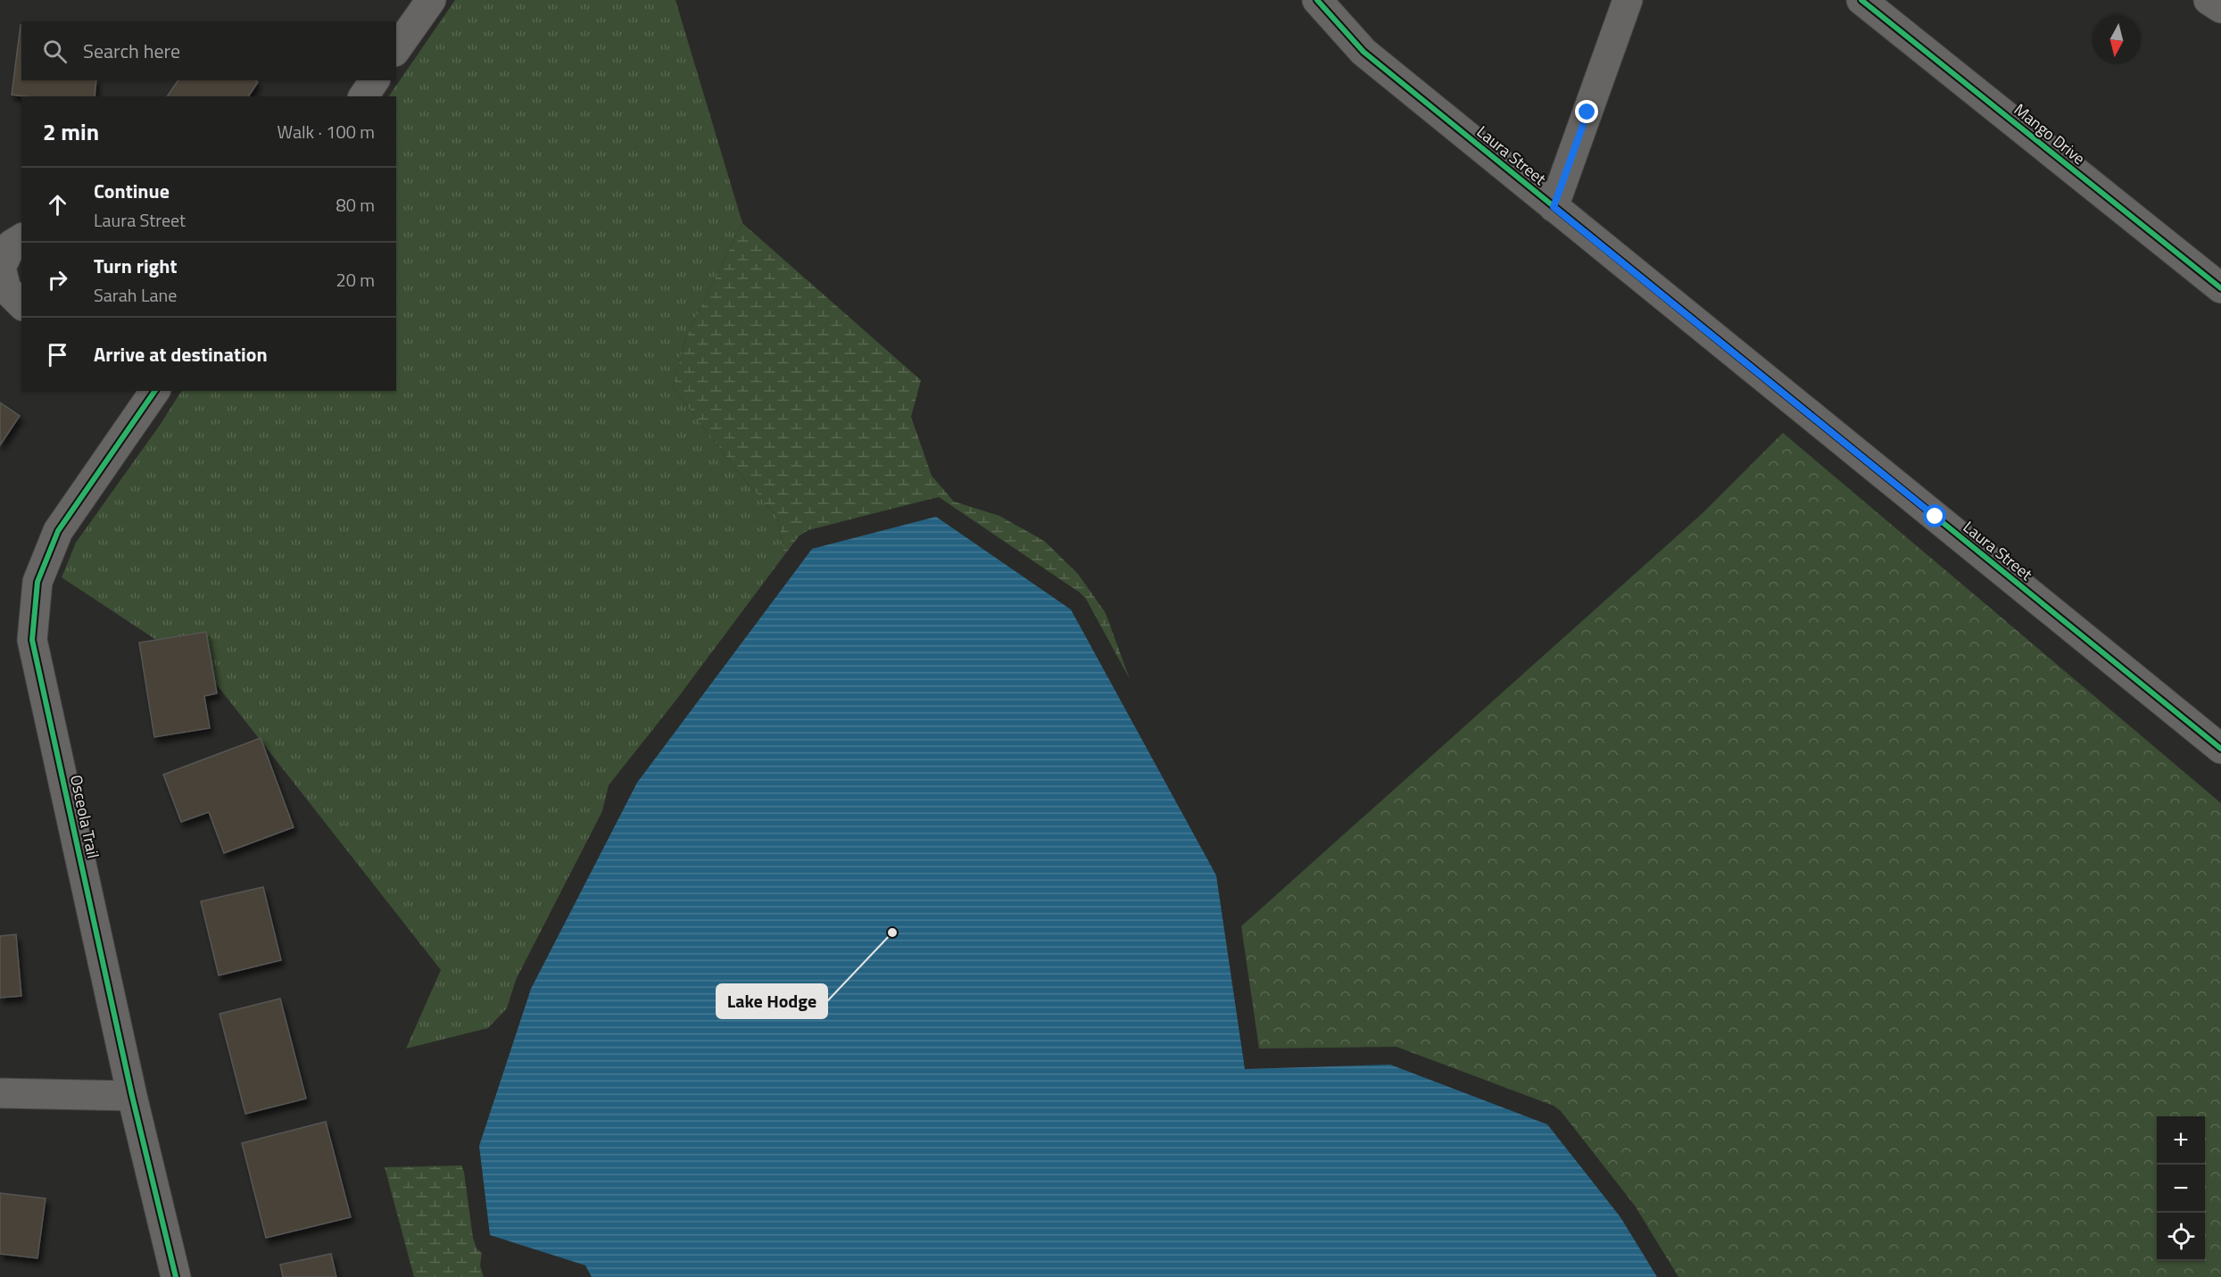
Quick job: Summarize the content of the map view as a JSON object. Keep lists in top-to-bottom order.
{
  "streets": {
    "street": ["Mango Drive", "Laura Street", "Osceola Trail"]
  },
  "places": ["Lake Hodge"],
  "north": "bottom",
  "page": {
    "search": "Search here",
    "heading": ["2 min", "Walk · 100 m"],
    "list": [
      ["Continue", "Laura Street", "80 m"],
      ["Turn right", "Sarah Lane", "20 m"],
      "Arrive at destination"
    ],
    "map_buttons": ["+", "−"]
  }
}
